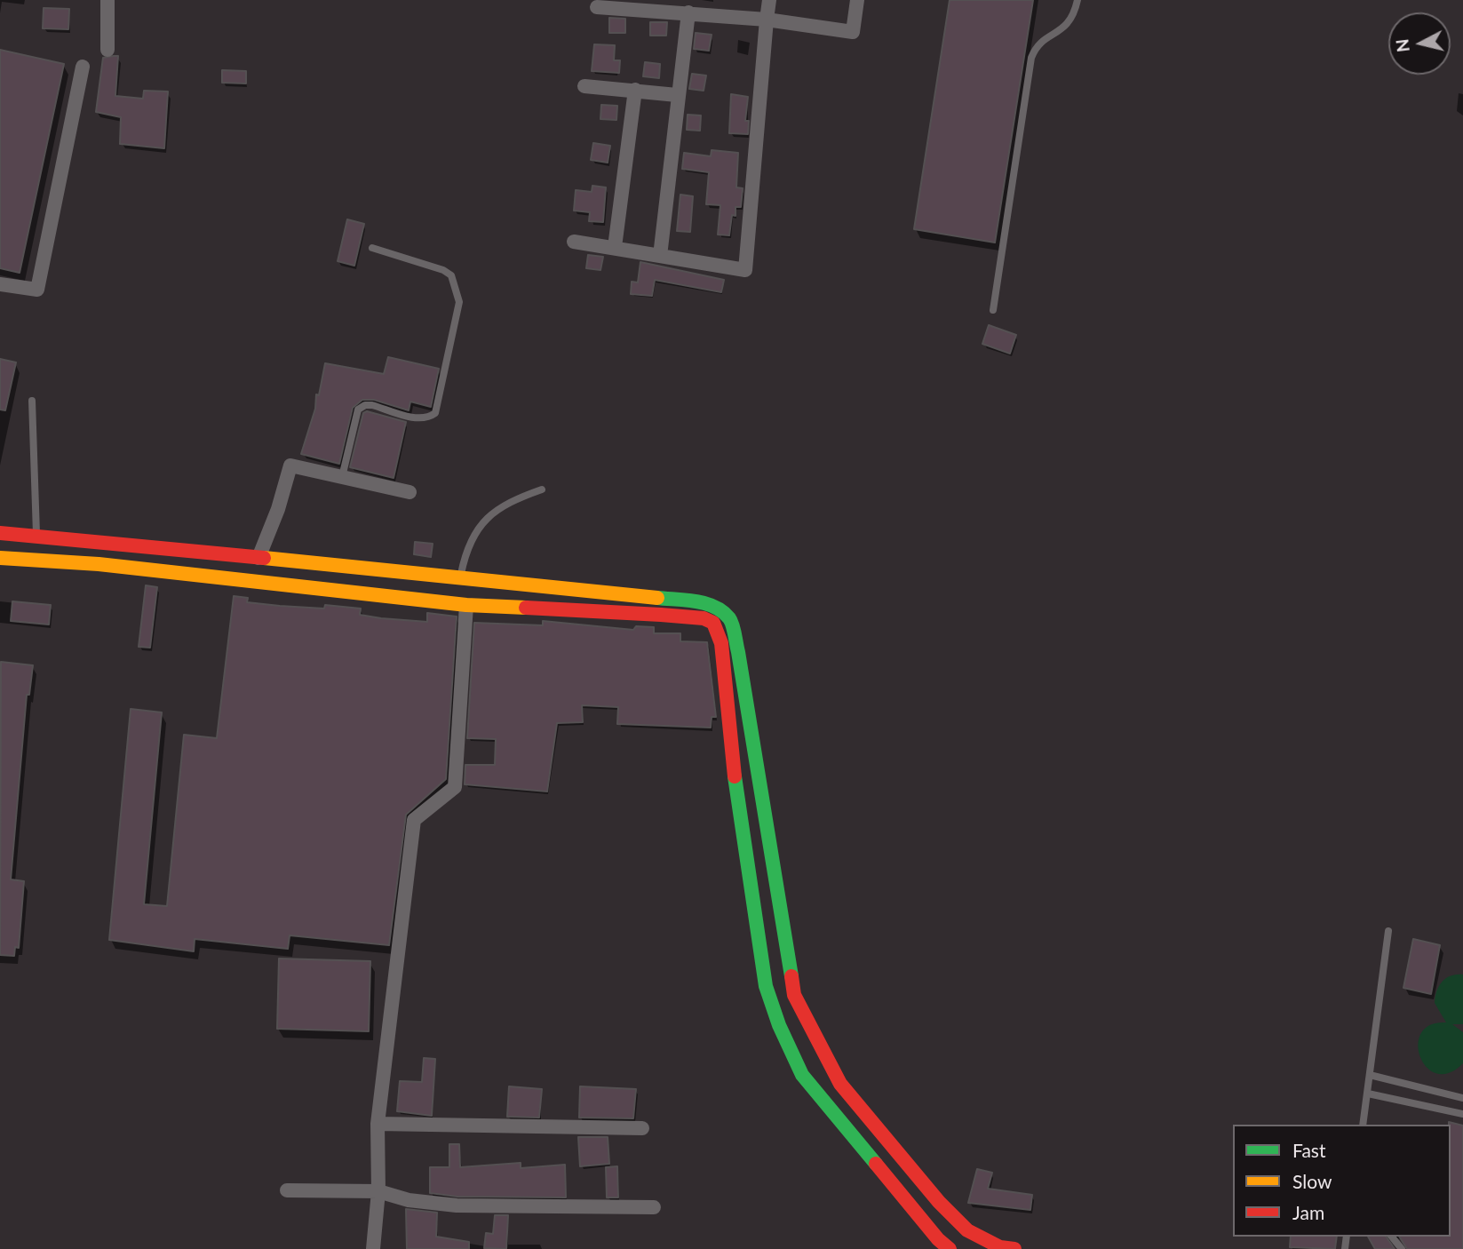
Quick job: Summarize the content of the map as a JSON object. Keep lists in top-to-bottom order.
{
  "legend": ["Fast", "Slow", "Jam"],
  "north": "left"
}
